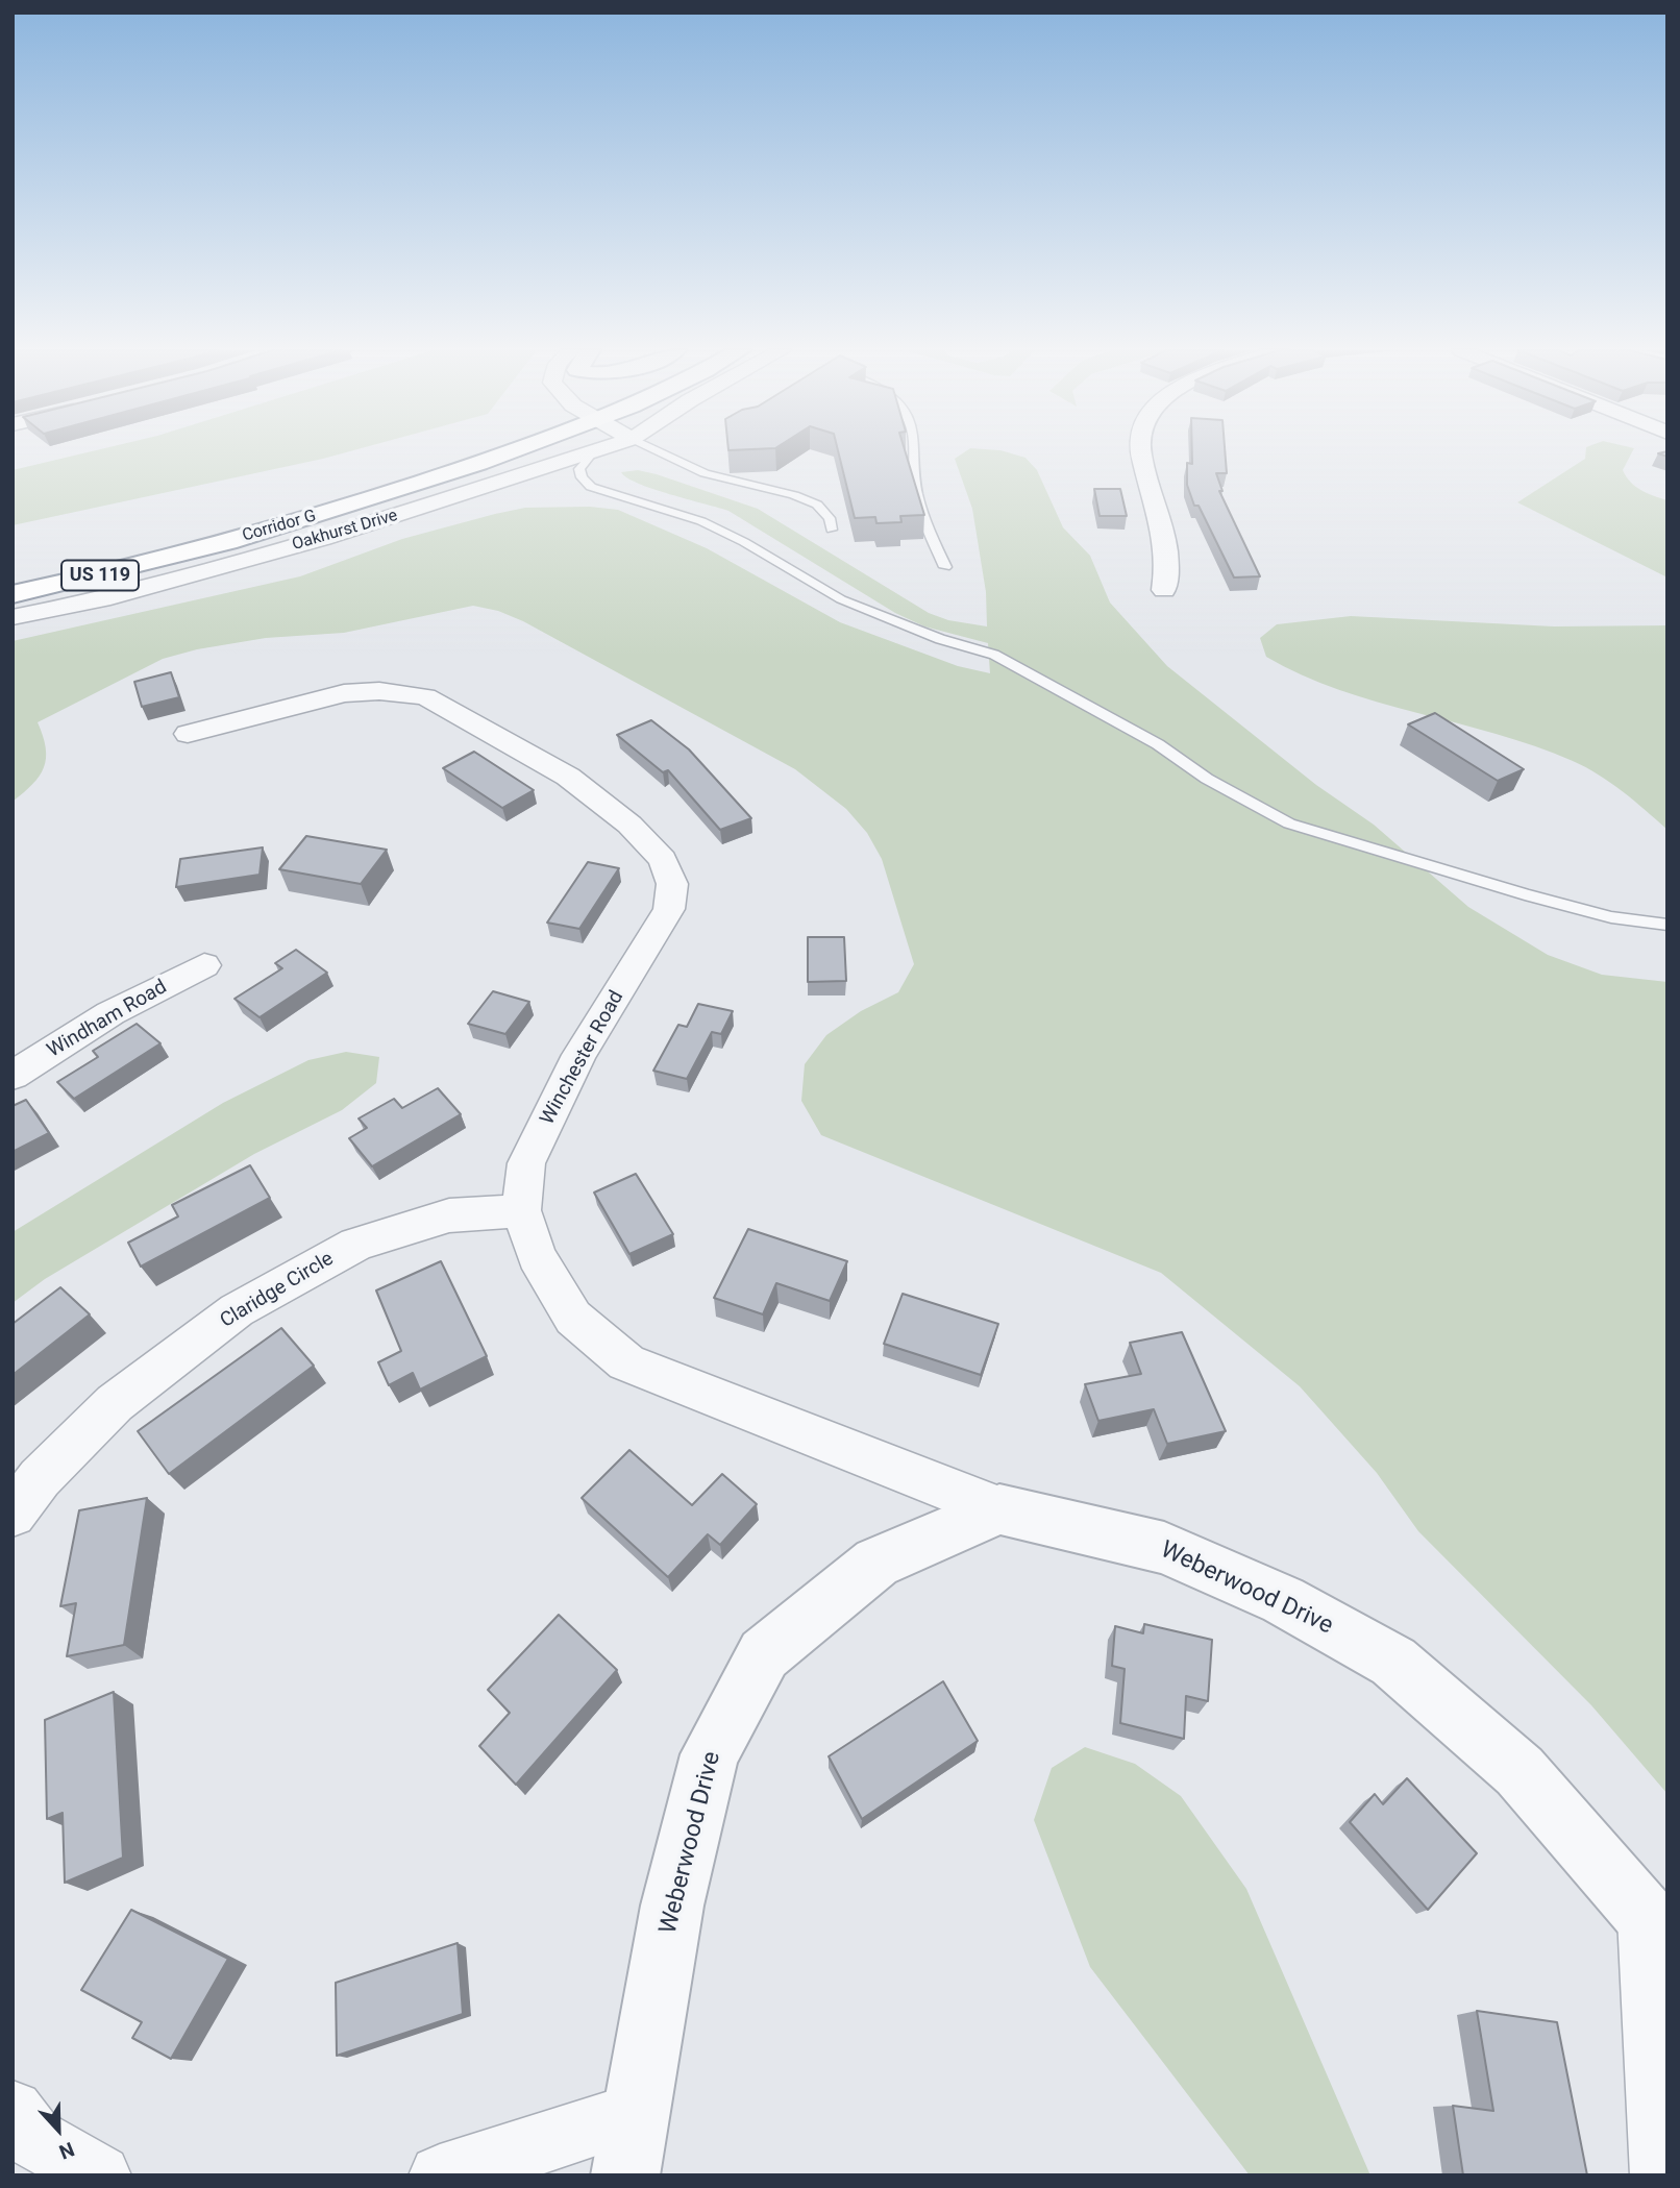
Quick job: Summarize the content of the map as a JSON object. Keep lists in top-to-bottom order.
{
  "streets": {
    "highway": ["Corridor G", "US 119"],
    "street": [
      "Oakhurst Drive",
      "Windham Road",
      "Winchester Road",
      "Claridge Circle",
      "Weberwood Drive"
    ]
  },
  "crossings": [
    ["Winchester Road", "Claridge Circle"],
    ["Winchester Road", "Weberwood Drive"]
  ],
  "north": "bottom"
}
